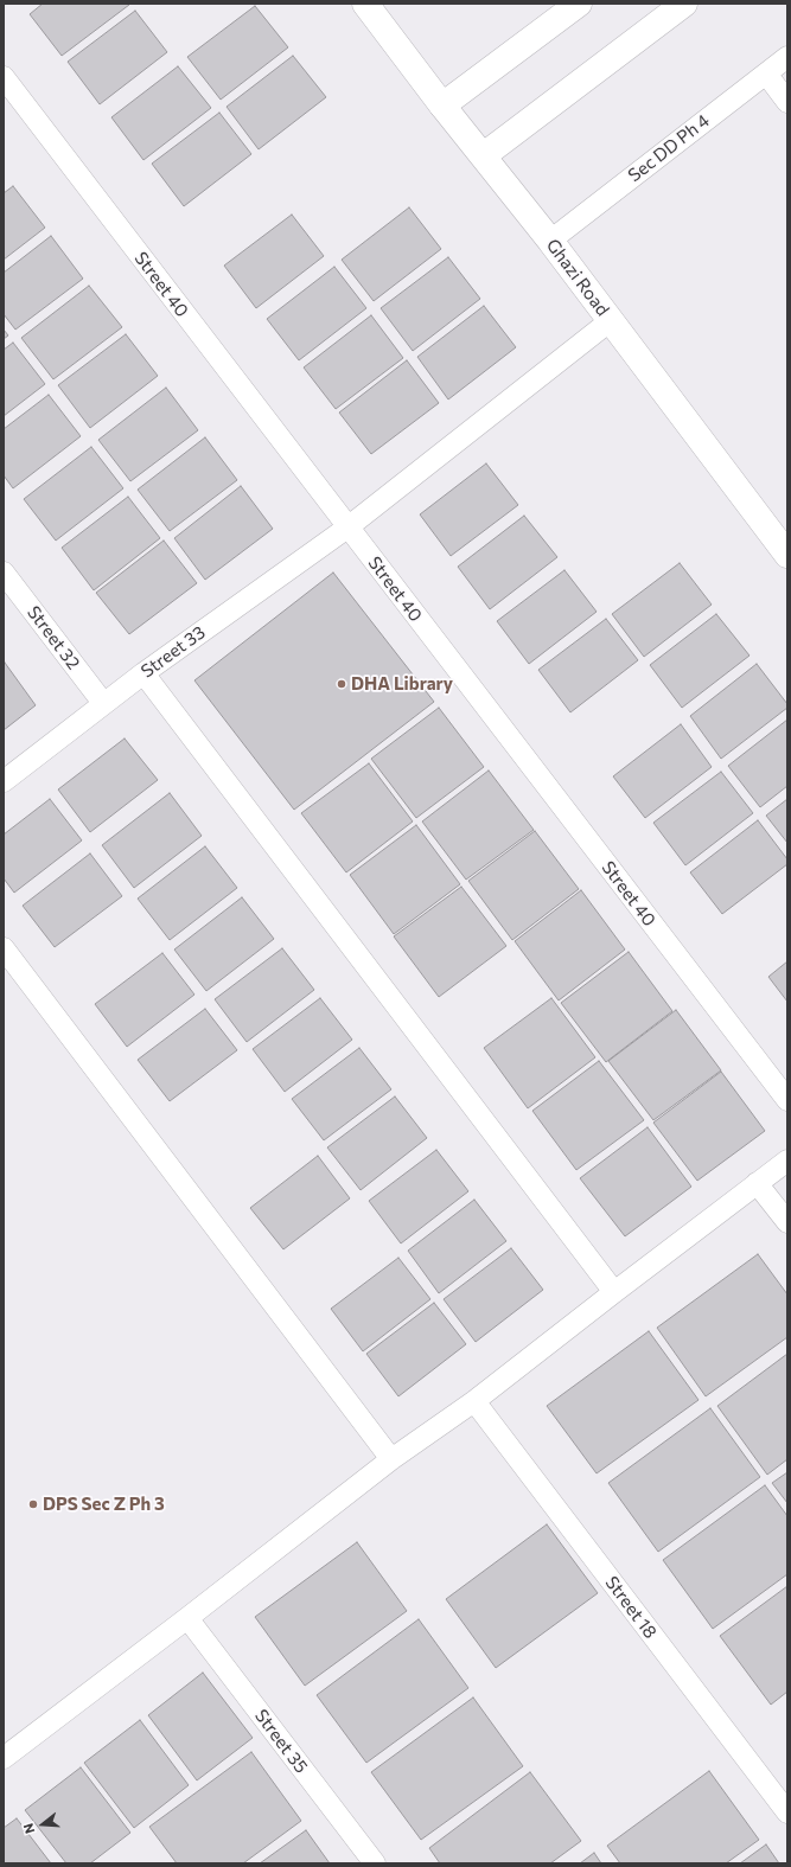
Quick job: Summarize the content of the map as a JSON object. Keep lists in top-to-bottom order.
{
  "streets": {
    "main road": ["Ghazi Road"],
    "street": [
      "Sec DD Ph 4",
      "Street 40",
      "Street 32",
      "Street 33",
      "Street 18",
      "Street 35"
    ]
  },
  "crossings": [
    ["Sec DD Ph 4", "Ghazi Road"],
    ["Ghazi Road", "Street 33"],
    ["Street 40", "Street 33"],
    ["Street 32", "Street 33"]
  ],
  "places": ["DHA Library", "DPS Sec Z Ph 3"],
  "north": "left"
}
